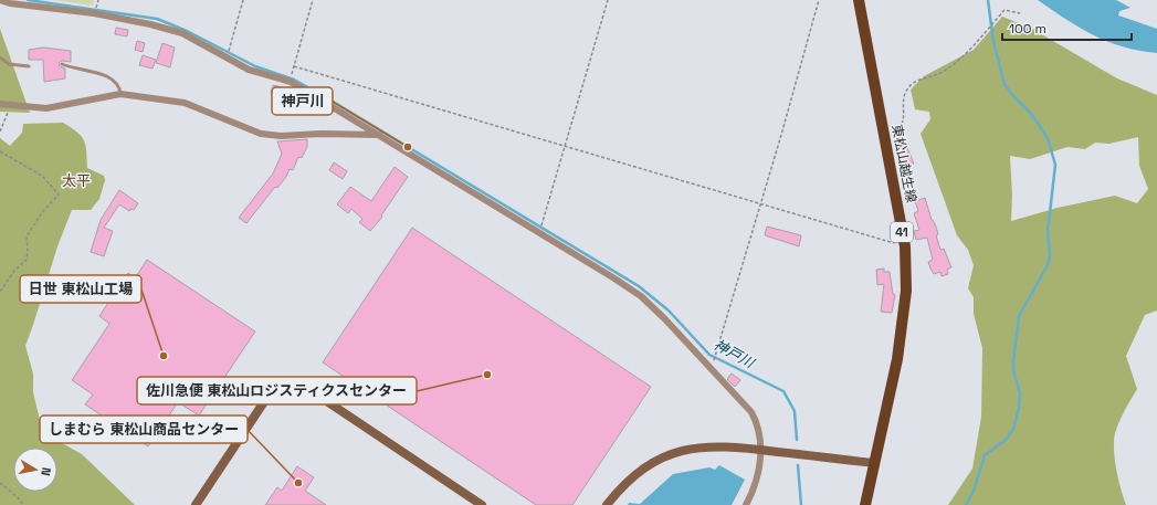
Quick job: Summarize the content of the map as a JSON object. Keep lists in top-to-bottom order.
{
  "streets": {
    "main road": ["東松山越生線", "41"]
  },
  "crossings": [
    ["東松山越生線", "41"]
  ],
  "districts": ["太平"],
  "water": ["神戸川"],
  "places": [
    "神戸川",
    "日世 東松山工場",
    "佐川急便 東松山ロジスティクスセンター",
    "しまむら 東松山商品センター"
  ],
  "scale_bar": "100 m",
  "north": "right"
}
